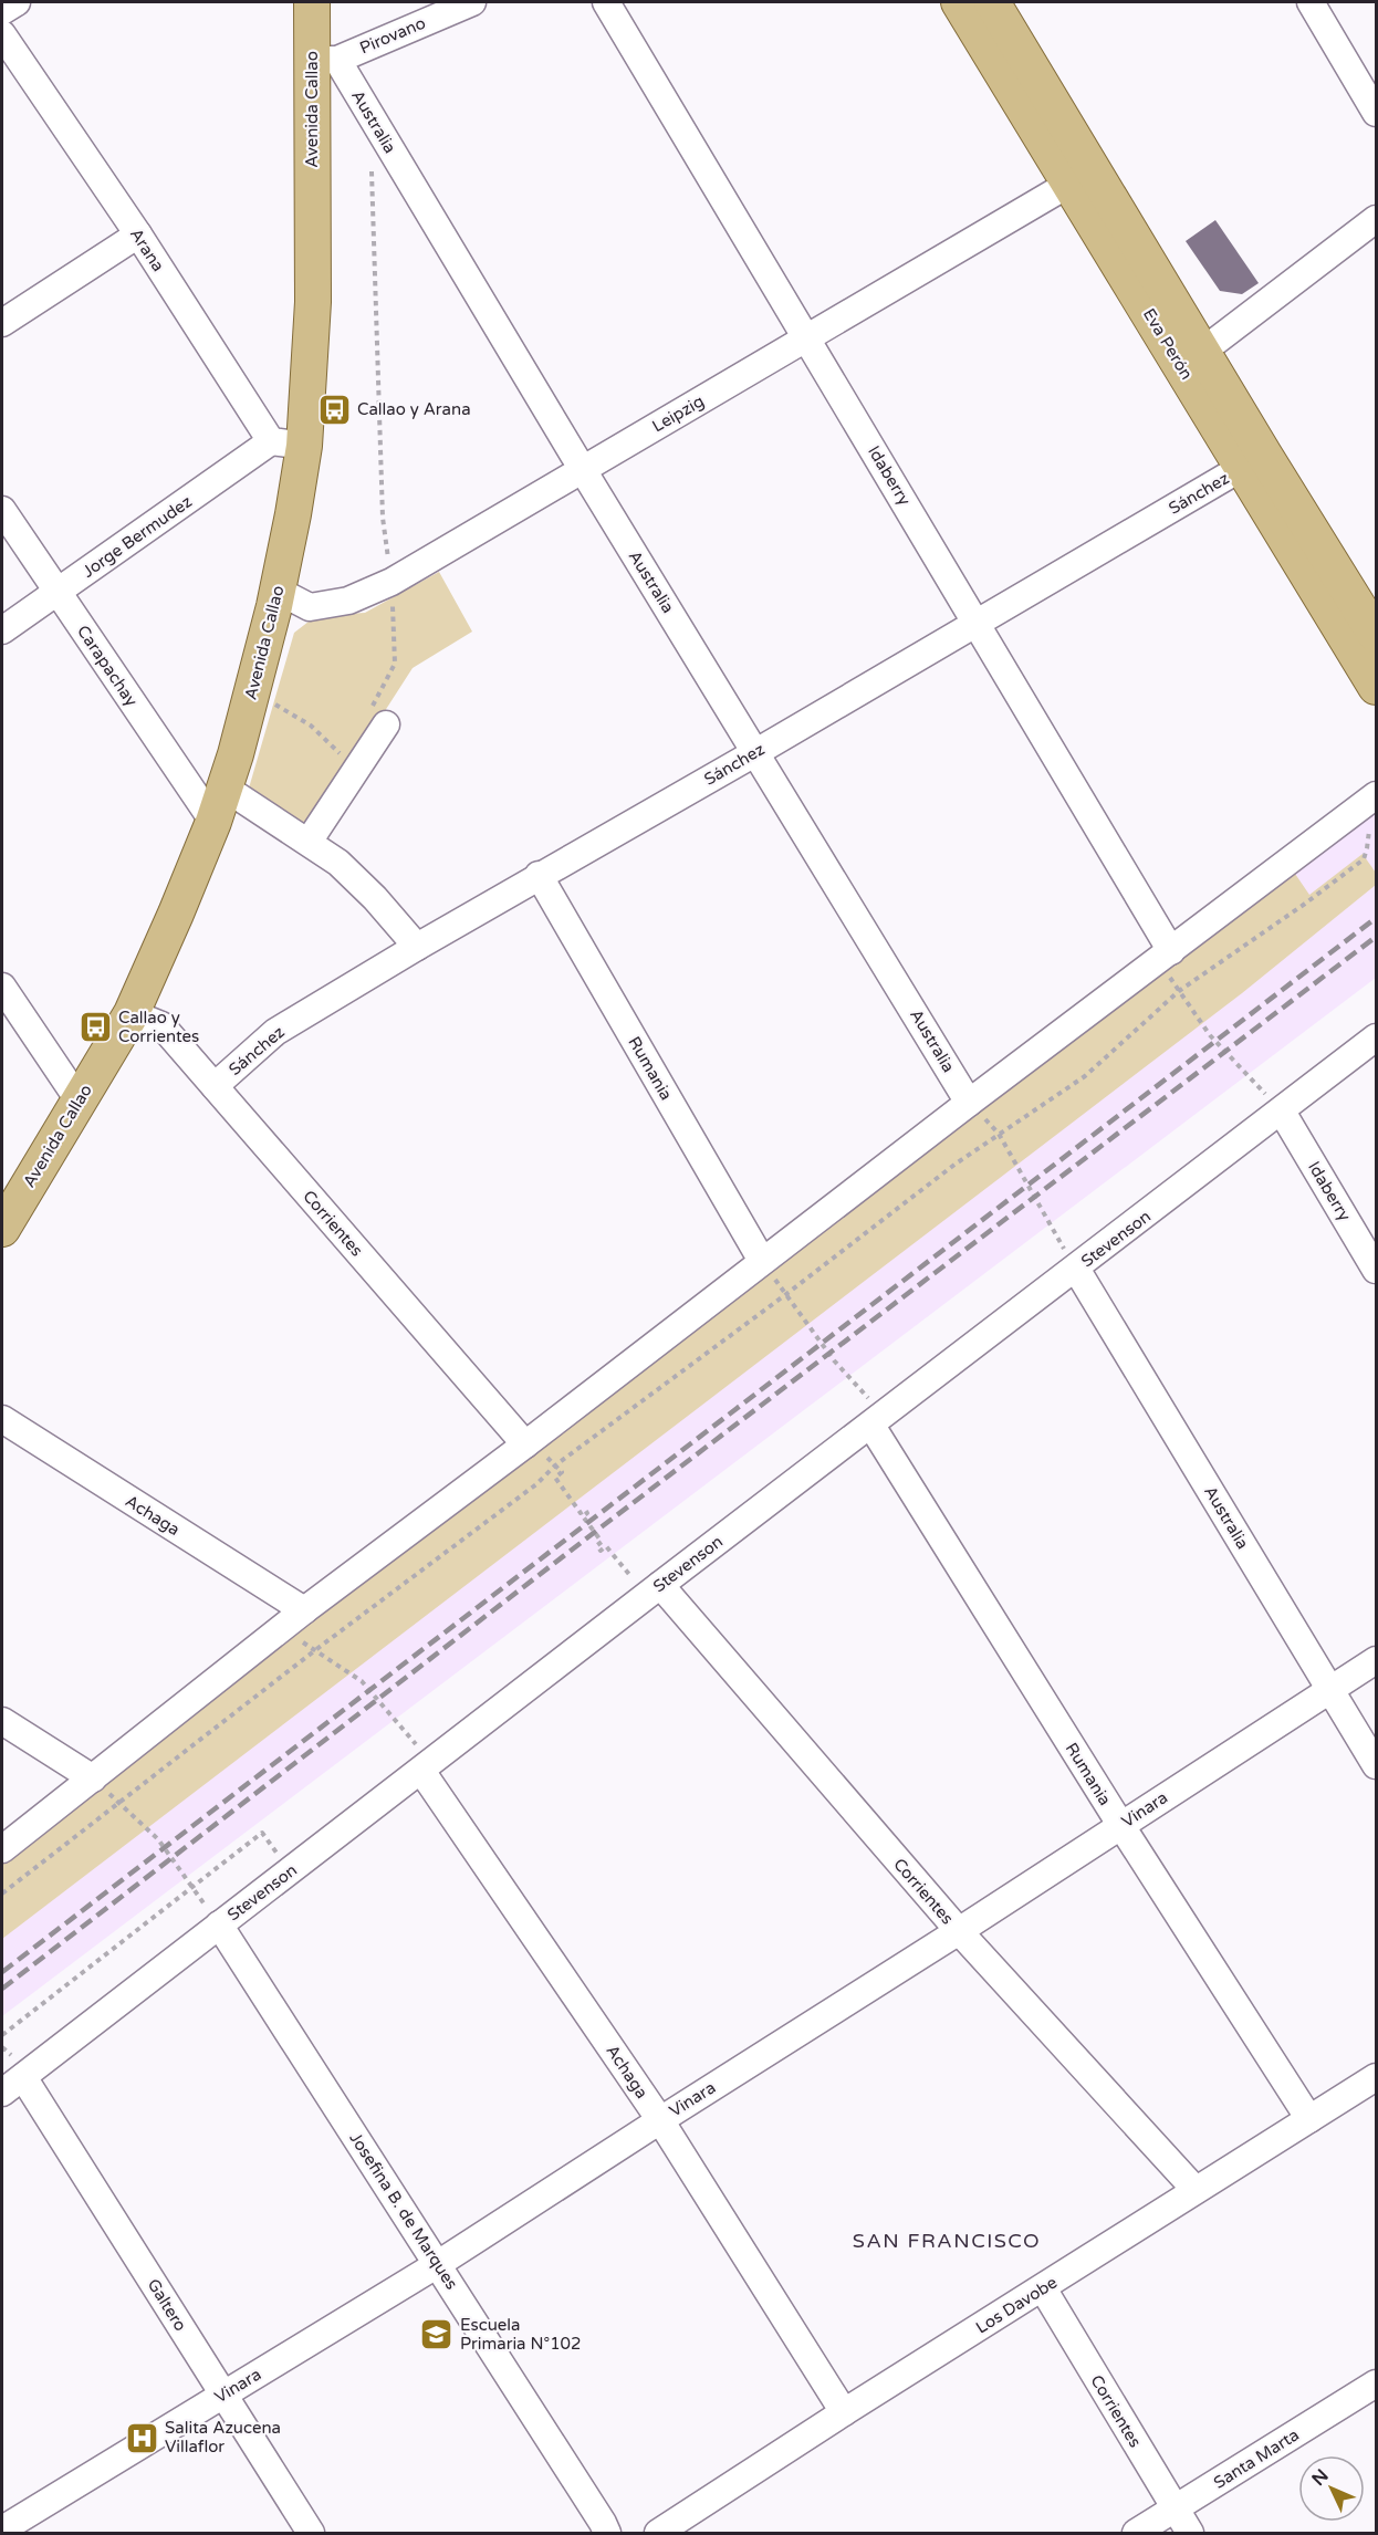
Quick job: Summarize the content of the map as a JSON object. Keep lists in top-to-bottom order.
{
  "streets": {
    "main road": ["Avenida Callao", "Eva Perón"],
    "street": [
      "Pirovano",
      "Australia",
      "Arana",
      "Leipzig",
      "Idaberry",
      "Sánchez",
      "Jorge Bermudez",
      "Carapachay",
      "Rumania",
      "Corrientes",
      "Stevenson",
      "Achaga",
      "Vinara",
      "Josefina B. de Marques",
      "Galtero",
      "Los Davobe",
      "Santa Marta"
    ]
  },
  "crossings": [
    ["Pirovano", "Avenida Callao"],
    ["Pirovano", "Australia"],
    ["Avenida Callao", "Australia"],
    ["Avenida Callao", "Arana"],
    ["Avenida Callao", "Leipzig"],
    ["Avenida Callao", "Jorge Bermudez"],
    ["Avenida Callao", "Carapachay"],
    ["Avenida Callao", "Corrientes"],
    ["Australia", "Leipzig"],
    ["Australia", "Sánchez"],
    ["Australia", "Stevenson"],
    ["Australia", "Vinara"],
    ["Arana", "Jorge Bermudez"],
    ["Eva Perón", "Leipzig"],
    ["Eva Perón", "Sánchez"],
    ["Leipzig", "Idaberry"],
    ["Idaberry", "Sánchez"],
    ["Idaberry", "Stevenson"],
    ["Sánchez", "Rumania"],
    ["Sánchez", "Corrientes"],
    ["Jorge Bermudez", "Carapachay"],
    ["Rumania", "Stevenson"],
    ["Rumania", "Vinara"],
    ["Rumania", "Los Davobe"],
    ["Corrientes", "Stevenson"],
    ["Corrientes", "Vinara"],
    ["Corrientes", "Los Davobe"],
    ["Corrientes", "Santa Marta"],
    ["Stevenson", "Achaga"],
    ["Stevenson", "Josefina B. de Marques"],
    ["Stevenson", "Galtero"],
    ["Achaga", "Vinara"],
    ["Achaga", "Los Davobe"],
    ["Vinara", "Josefina B. de Marques"],
    ["Vinara", "Galtero"]
  ],
  "districts": ["SAN FRANCISCO"],
  "places": {
    "bus stop": ["Callao y Arana", "Callao y Corrientes"],
    "school or university": ["Escuela Primaria N°102"],
    "hospital": ["Salita Azucena Villaflor"]
  },
  "north": "top left"
}
